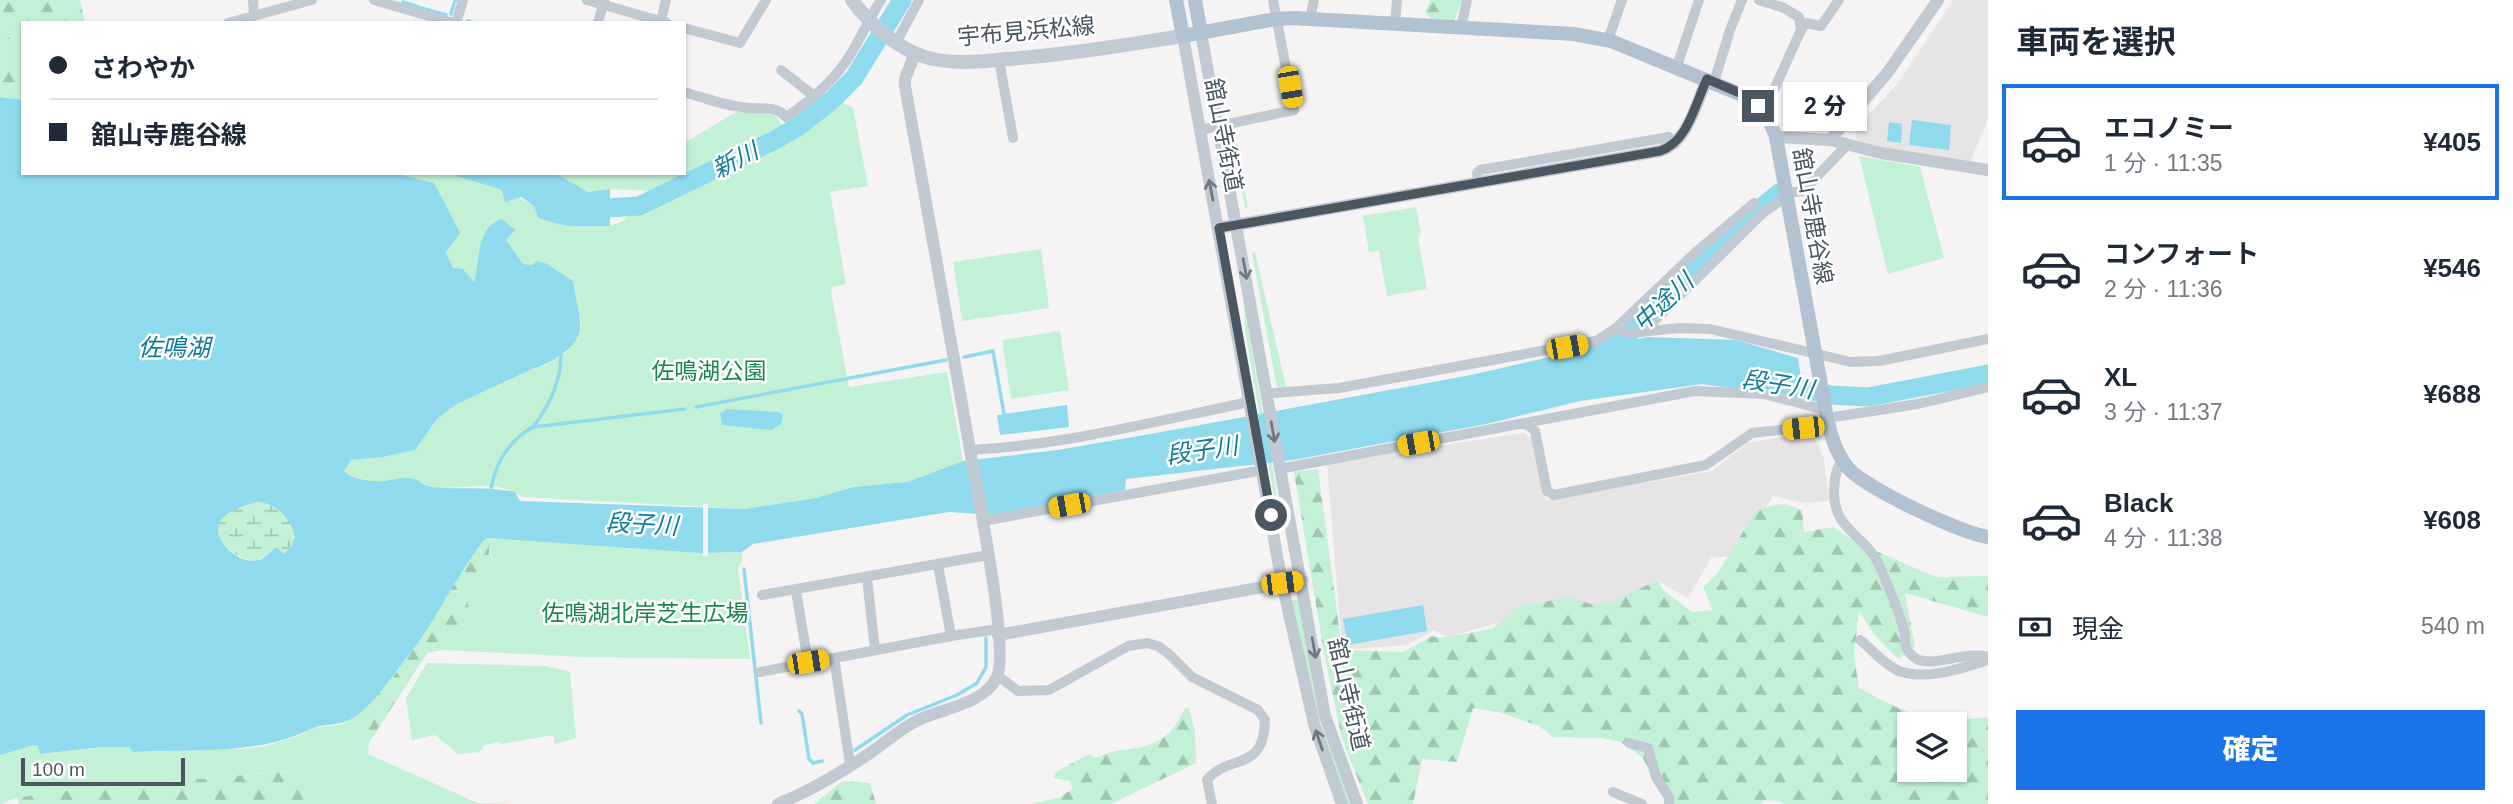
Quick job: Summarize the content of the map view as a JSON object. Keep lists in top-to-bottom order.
{
  "streets": {
    "main road": ["宇布見浜松線", "舘山寺街道", "舘山寺鹿谷線"]
  },
  "crossings": [
    ["宇布見浜松線", "舘山寺街道"],
    ["宇布見浜松線", "舘山寺鹿谷線"],
    ["舘山寺街道", "舘山寺鹿谷線"]
  ],
  "water": [
    "新川",
    "中途川",
    "佐鳴湖",
    "段子川"
  ],
  "parks": ["佐鳴湖公園", "佐鳴湖北岸芝生広場"],
  "scale_bar": "100 m",
  "page": {
    "heading": "車両を選択",
    "banner": ["さわやか", "舘山寺鹿谷線"],
    "bubble": "2 分",
    "list": [
      {
        "name": "エコノミー",
        "note": "1 分 · 11:35",
        "value": "¥405"
      },
      {
        "name": "コンフォート",
        "note": "2 分 · 11:36",
        "value": "¥546"
      },
      {
        "name": "XL",
        "note": "3 分 · 11:37",
        "value": "¥688"
      },
      {
        "name": "Black",
        "note": "4 分 · 11:38",
        "value": "¥608"
      }
    ],
    "pay": ["現金", "540 m"],
    "buttons": "確定",
    "scale": "100 m"
  }
}
